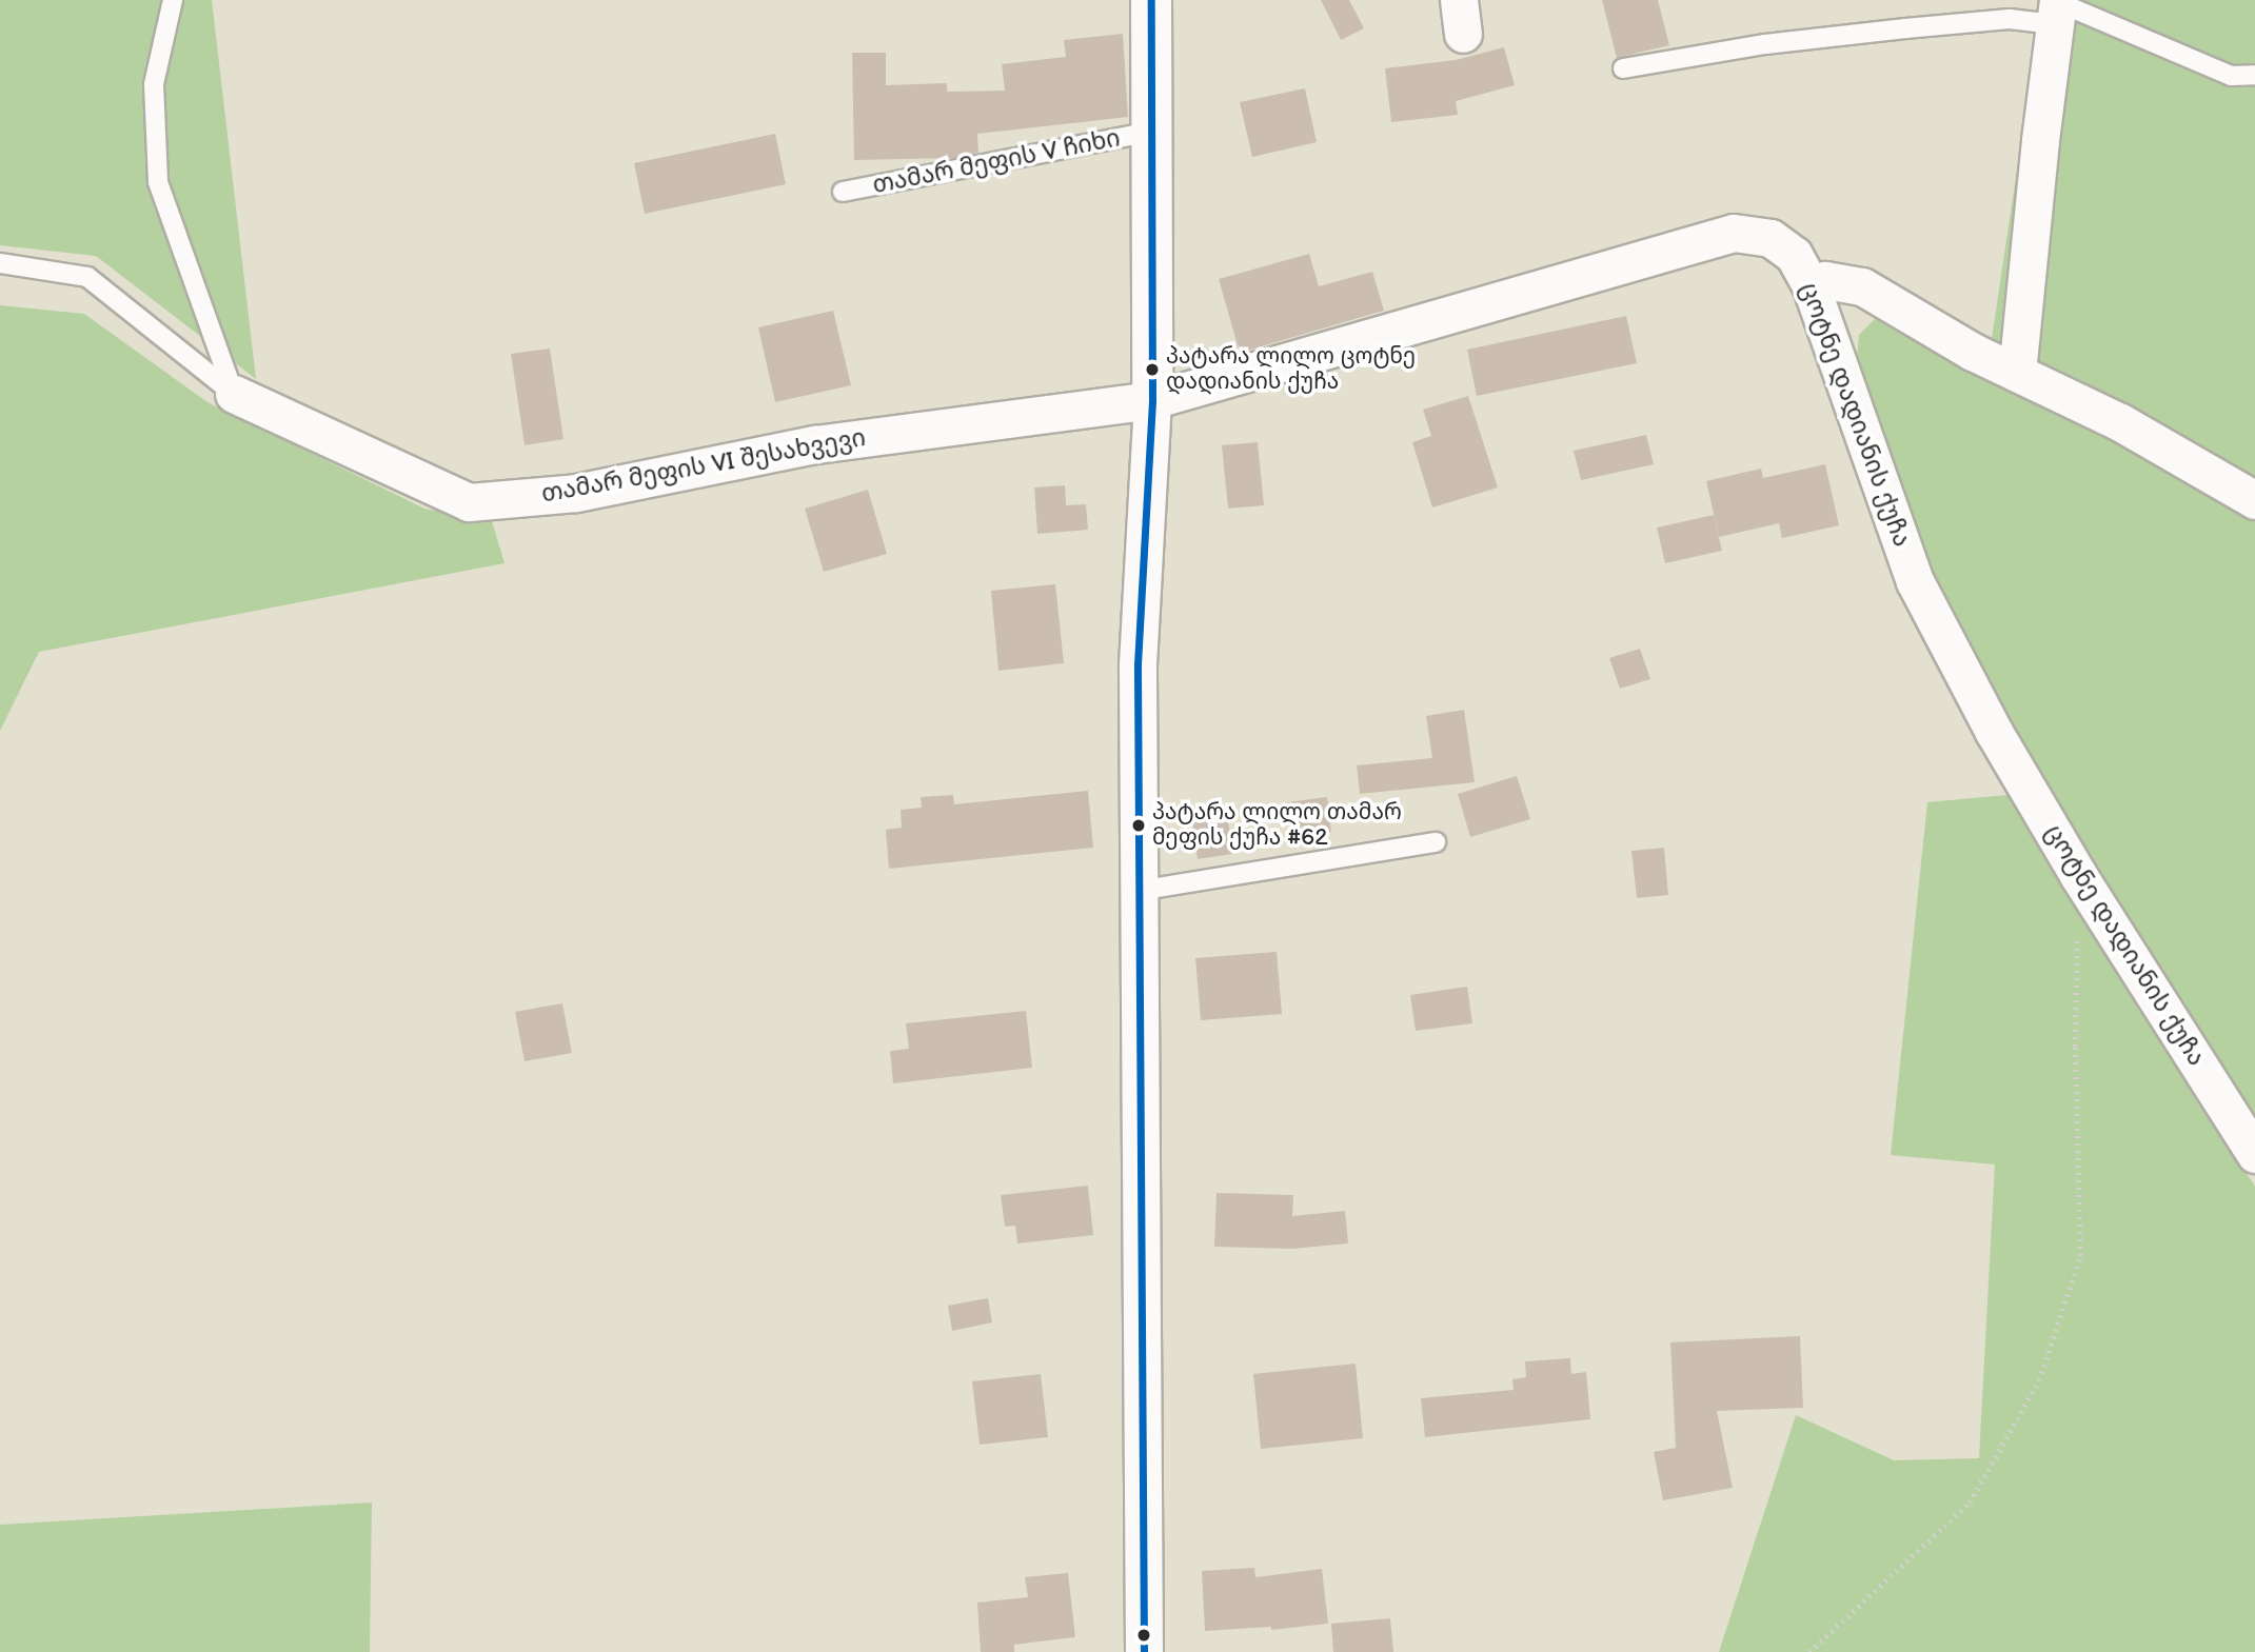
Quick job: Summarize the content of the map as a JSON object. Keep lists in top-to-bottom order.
{
  "streets": {
    "street": ["ცოტნე დადიანის ქუჩა", "თამარ მეფის VI შესახვევი"],
    "lane": ["თამარ მეფის V ჩიხი"]
  },
  "crossings": [
    ["ცოტნე დადიანის ქუჩა", "თამარ მეფის VI შესახვევი"]
  ],
  "places": ["პატარა ლილო ცოტნე დადიანის ქუჩა", "პატარა ლილო თამარ მეფის ქუჩა #62"]
}
